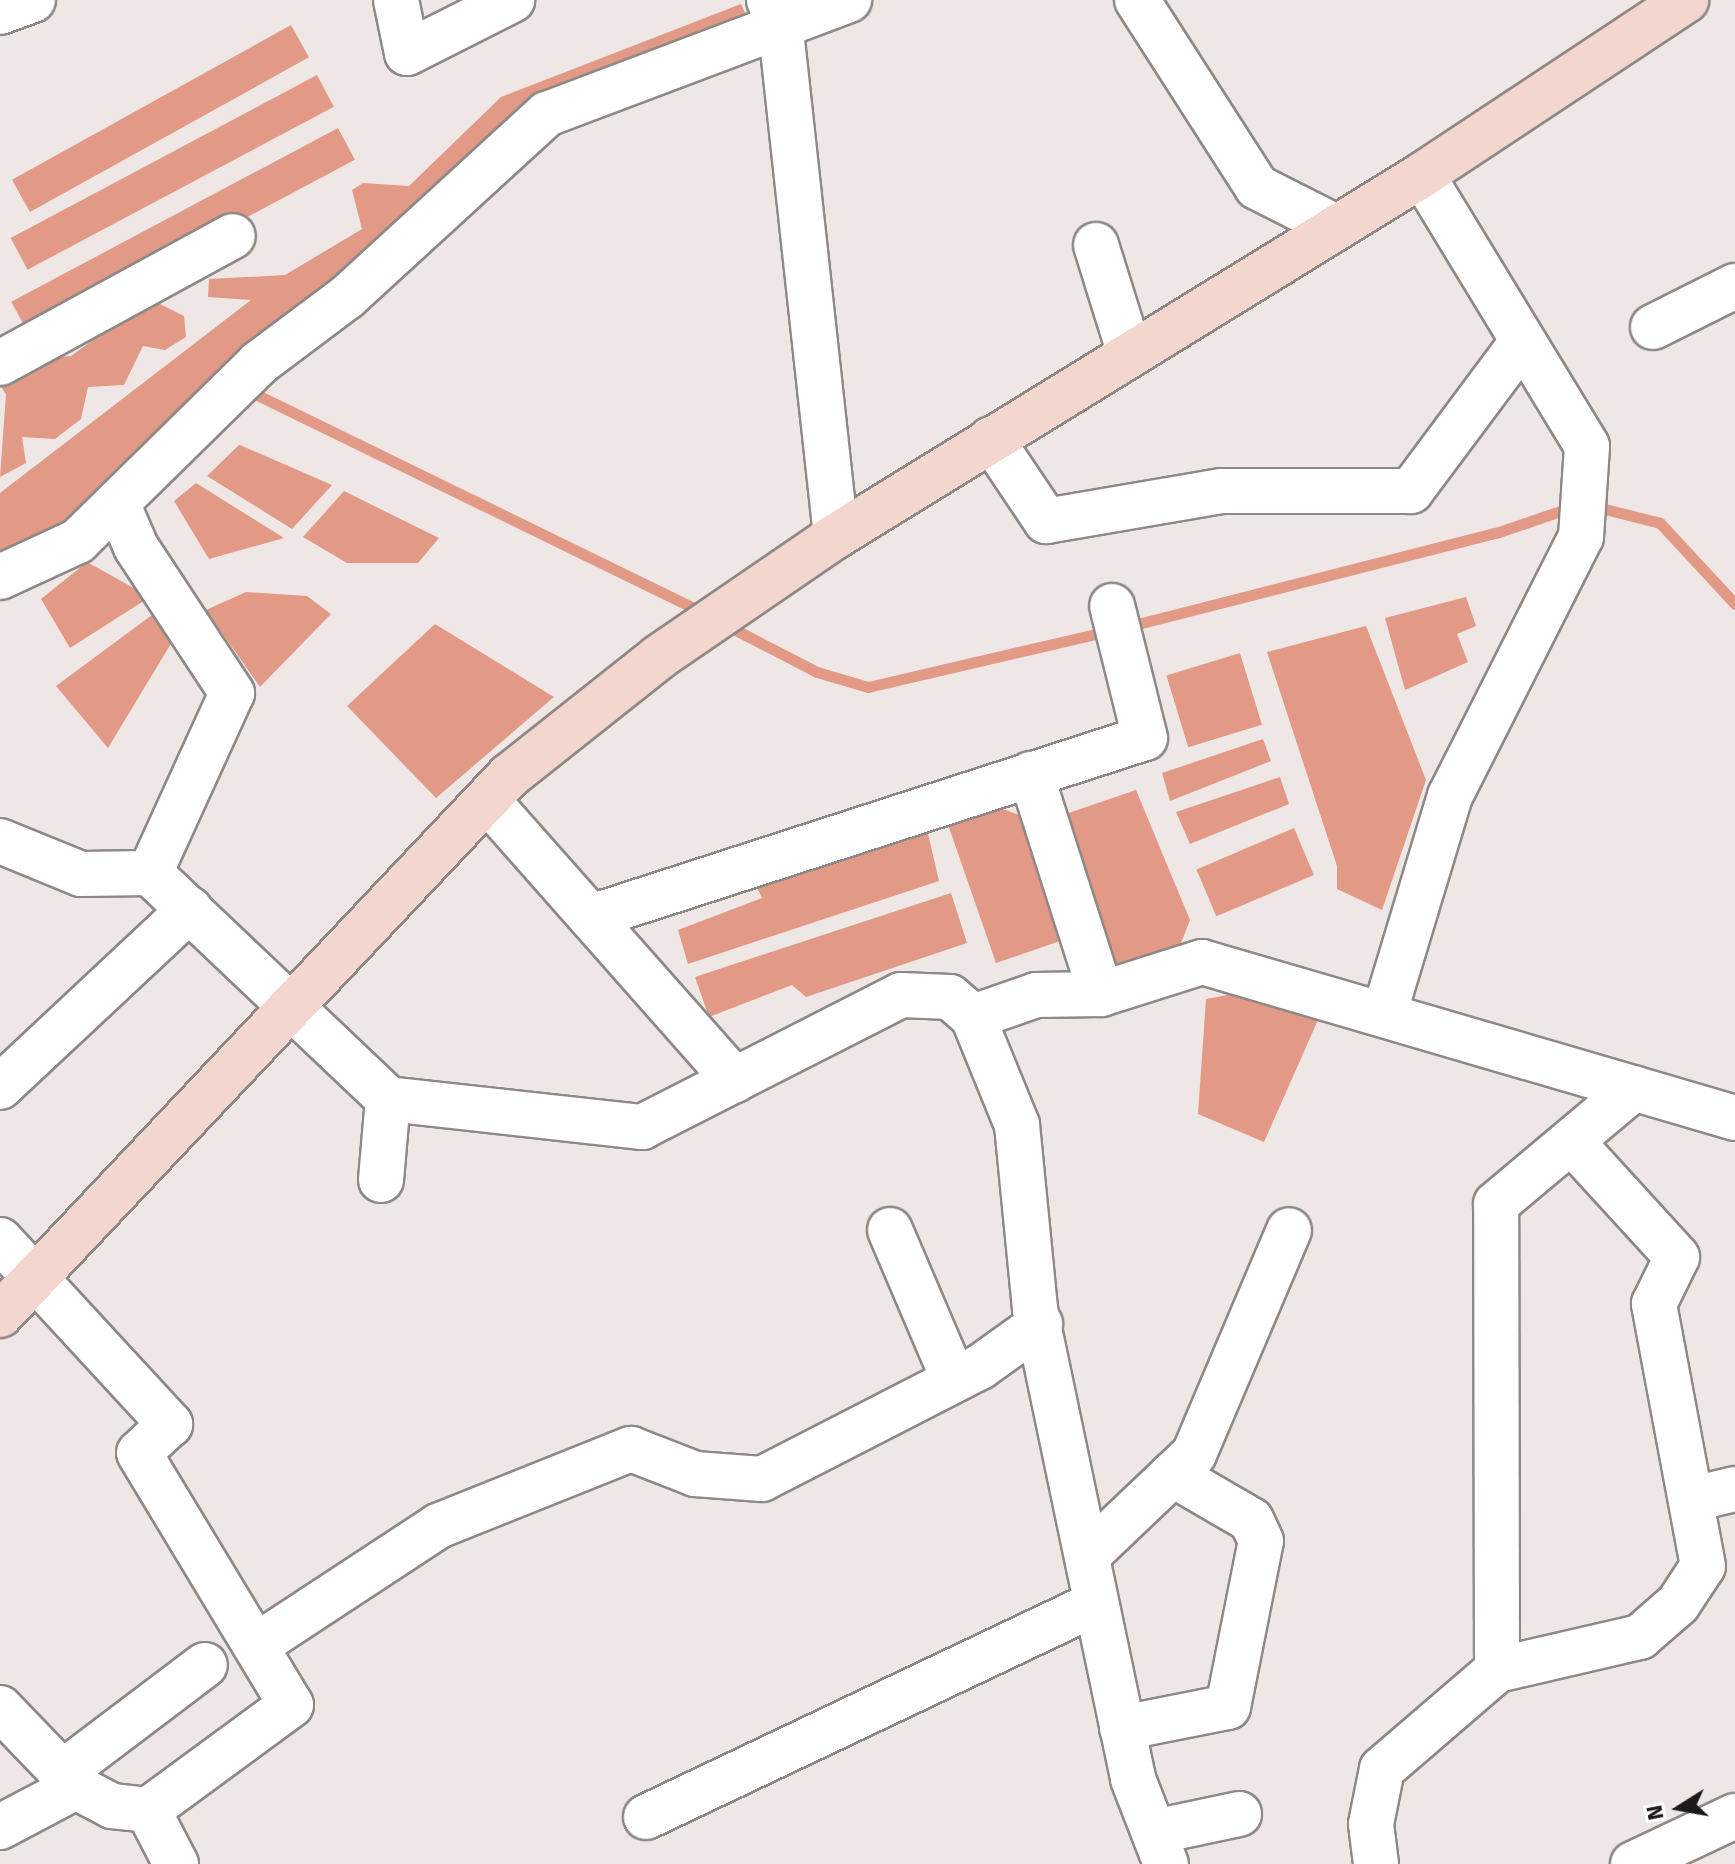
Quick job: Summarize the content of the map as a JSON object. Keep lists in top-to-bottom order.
{
  "north": "left"
}
